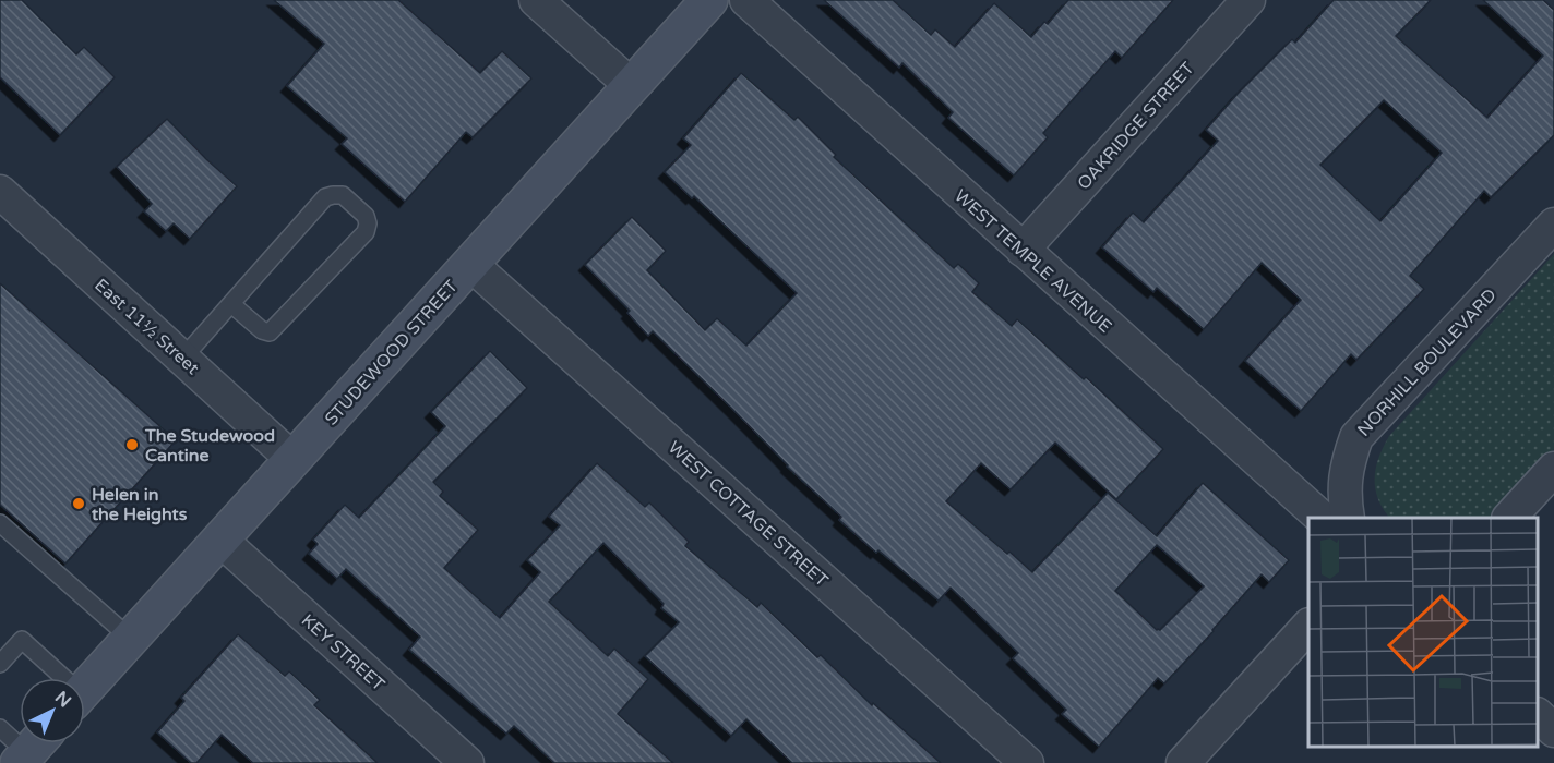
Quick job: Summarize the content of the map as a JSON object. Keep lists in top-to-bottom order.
{
  "streets": {
    "main road": ["STUDEWOOD STREET"],
    "street": [
      "OAKRIDGE STREET",
      "WEST TEMPLE AVENUE",
      "East 11½ Street",
      "NORHILL BOULEVARD",
      "WEST COTTAGE STREET",
      "KEY STREET"
    ]
  },
  "crossings": [
    ["OAKRIDGE STREET", "WEST TEMPLE AVENUE"],
    ["East 11½ Street", "STUDEWOOD STREET"],
    ["STUDEWOOD STREET", "WEST COTTAGE STREET"],
    ["STUDEWOOD STREET", "KEY STREET"]
  ],
  "places": ["The Studewood Cantine", "Helen in the Heights"],
  "north": "top right"
}
